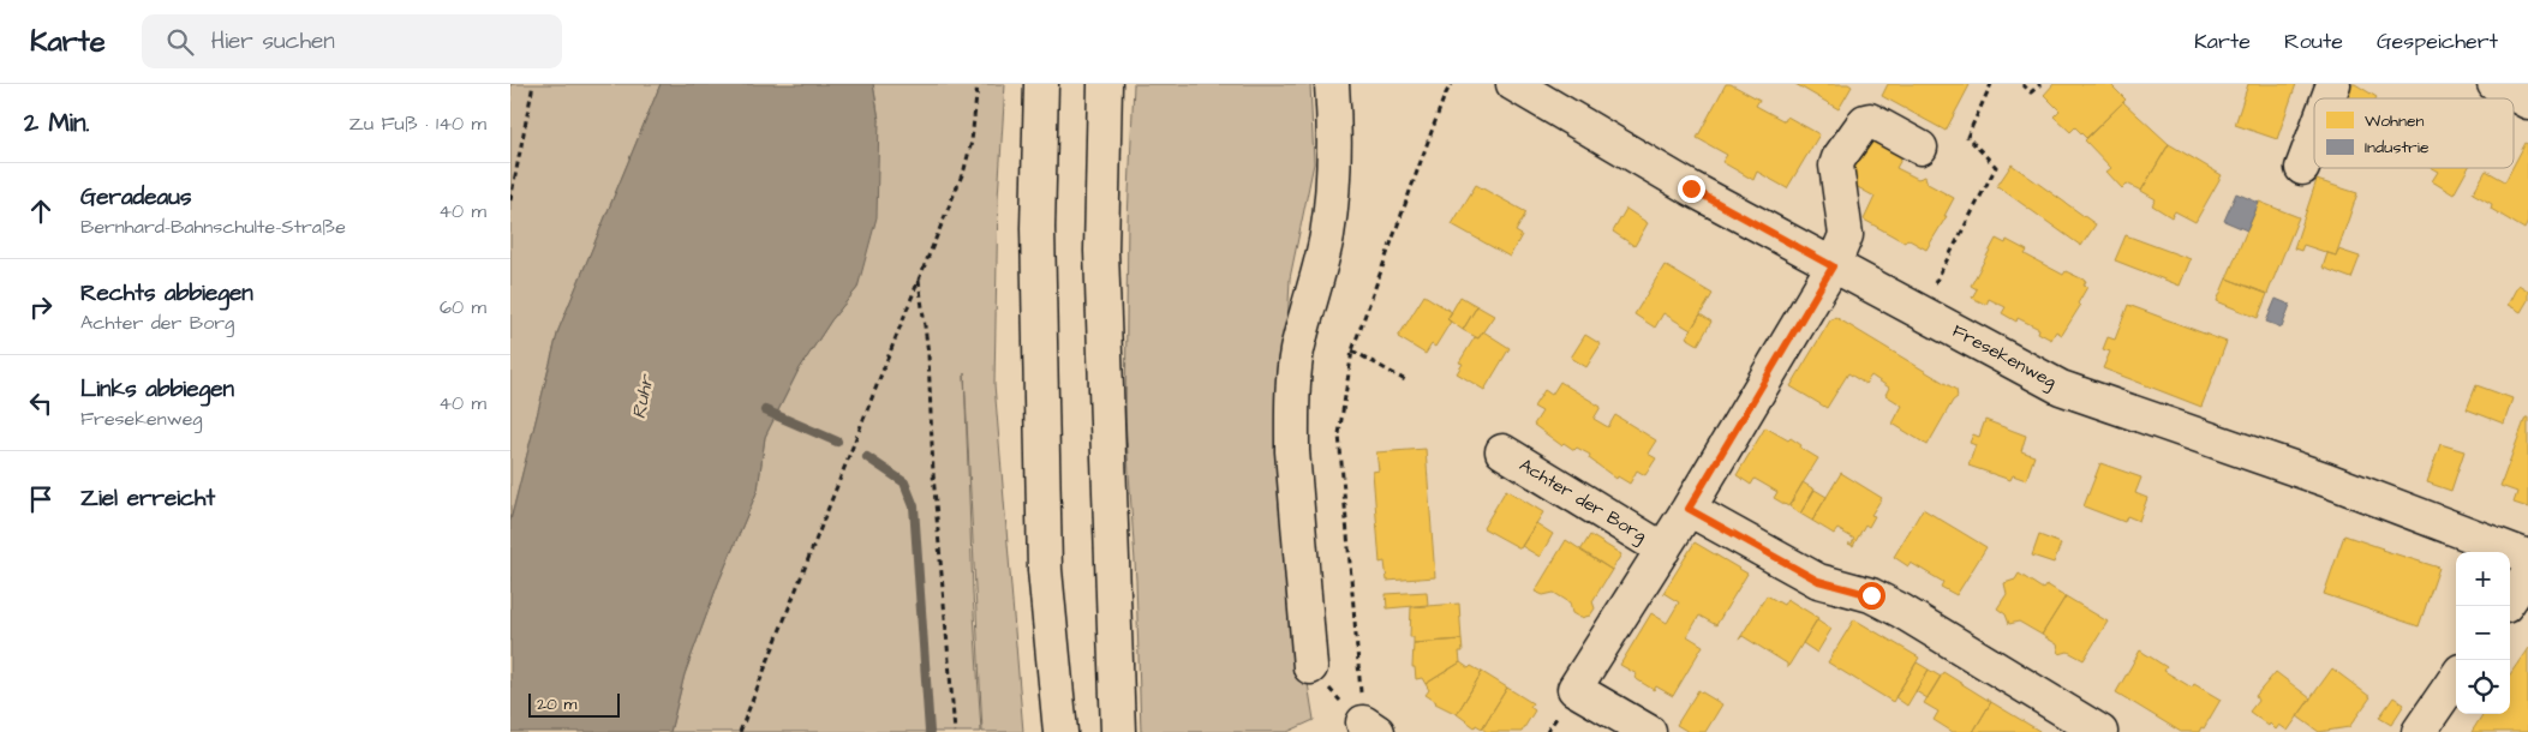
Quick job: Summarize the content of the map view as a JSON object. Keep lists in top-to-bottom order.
{
  "streets": {
    "main road": ["Fresekenweg", "Achter der Borg"]
  },
  "crossings": [
    ["Fresekenweg", "Achter der Borg"]
  ],
  "water": ["Ruhr"],
  "legend": ["Wohnen", "Industrie"],
  "scale_bar": "20 m",
  "page": {
    "header": "Karte",
    "search": "Hier suchen",
    "nav": ["Karte", "Route", "Gespeichert"],
    "heading": ["2 Min.", "Zu Fuß · 140 m"],
    "list": [
      ["Geradeaus", "Bernhard-Bahnschulte-Straße", "40 m"],
      ["Rechts abbiegen", "Achter der Borg", "60 m"],
      ["Links abbiegen", "Fresekenweg", "40 m"],
      "Ziel erreicht"
    ],
    "map_buttons": ["+", "−"],
    "scale": "20 m"
  }
}
